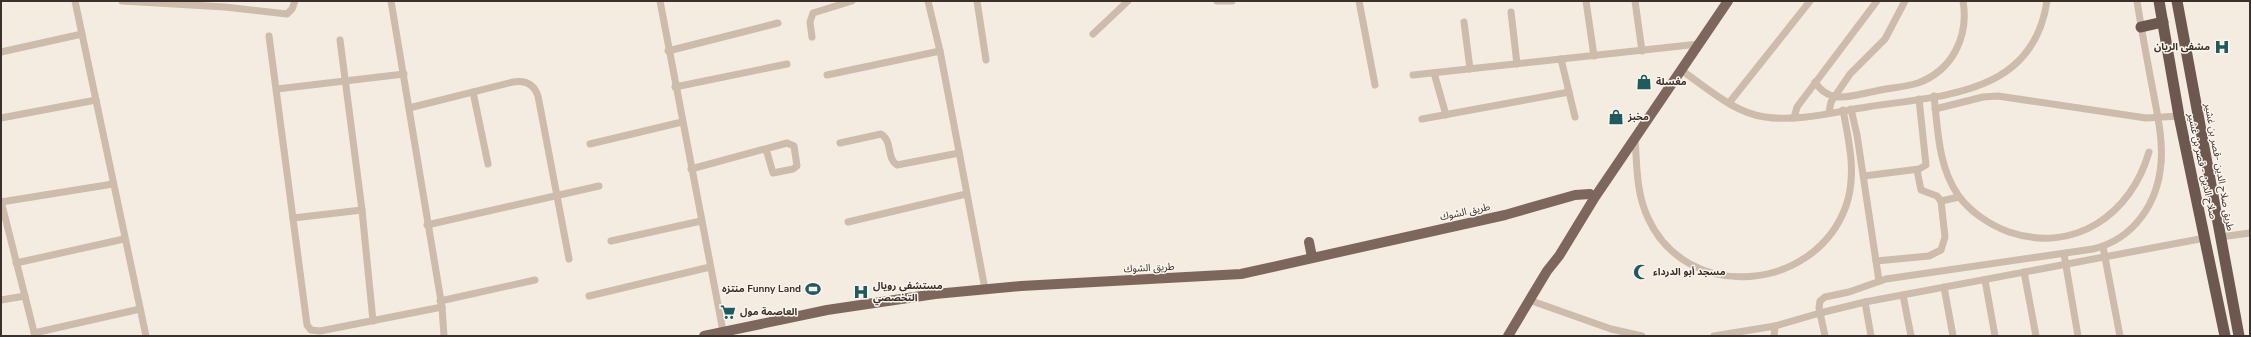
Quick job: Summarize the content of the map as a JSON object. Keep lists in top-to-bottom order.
{
  "streets": {
    "highway": ["صلاح الدين - قصر بن غشير", "طريق صلاح الدين -قصر بن غشير"],
    "main road": ["طريق الشوك"]
  },
  "places": {
    "hospital": ["مشفى الريان", "مستشفى رويال التخصصي"],
    "shop": ["مغسلة", "مخبز"],
    "mosque": ["مسجد أبو الدرداء"],
    "sports": ["منتزه Funny Land"],
    "supermarket": ["العاصمة مول"]
  }
}
